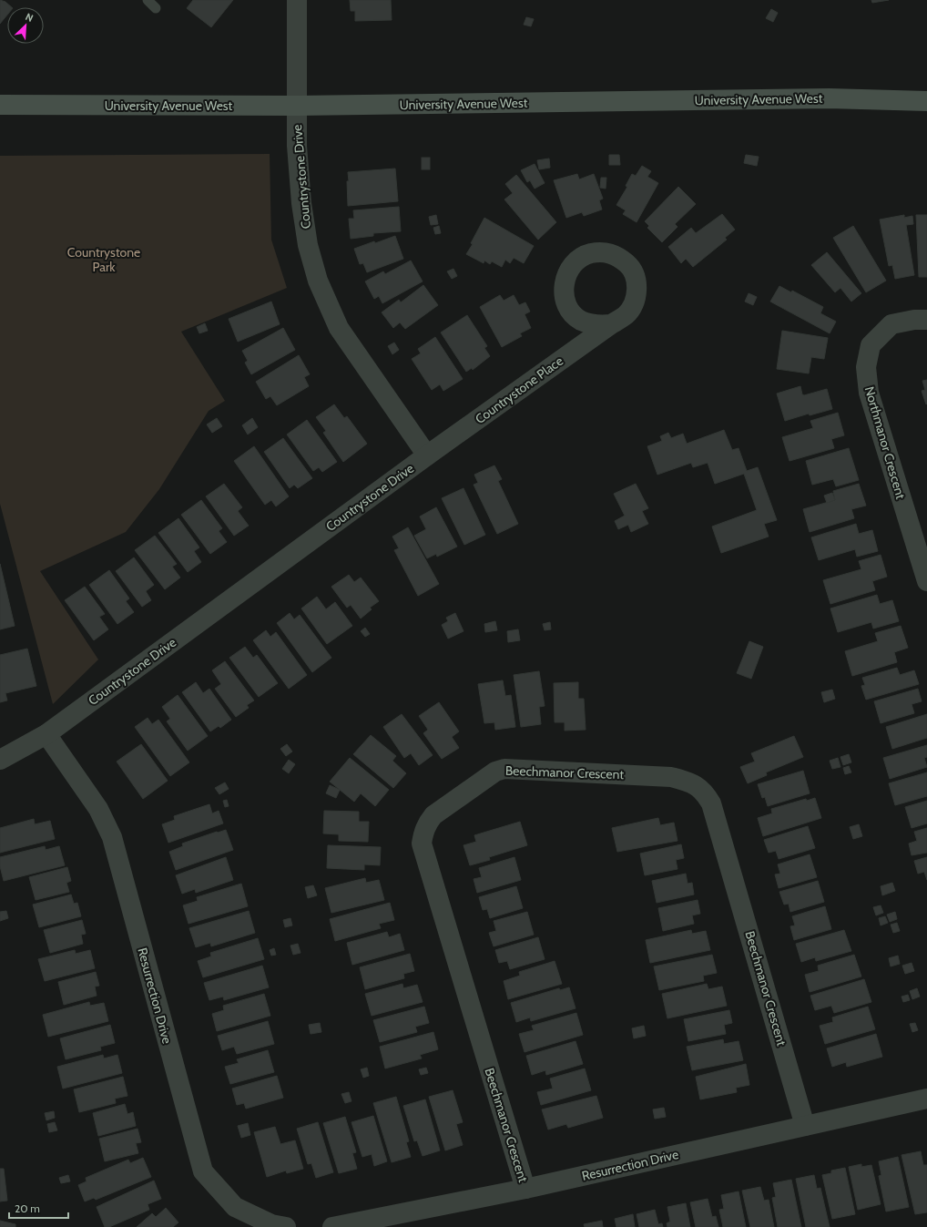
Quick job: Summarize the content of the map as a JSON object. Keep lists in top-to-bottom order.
{
  "streets": {
    "main road": ["University Avenue West"],
    "street": [
      "Countrystone Drive",
      "Countrystone Place",
      "Northmanor Crescent",
      "Beechmanor Crescent",
      "Resurrection Drive"
    ]
  },
  "crossings": [
    ["University Avenue West", "Countrystone Drive"],
    ["Countrystone Drive", "Countrystone Place"],
    ["Countrystone Drive", "Resurrection Drive"],
    ["Beechmanor Crescent", "Resurrection Drive"]
  ],
  "parks": ["Countrystone Park"],
  "scale_bar": "20 m",
  "north": "top right"
}
